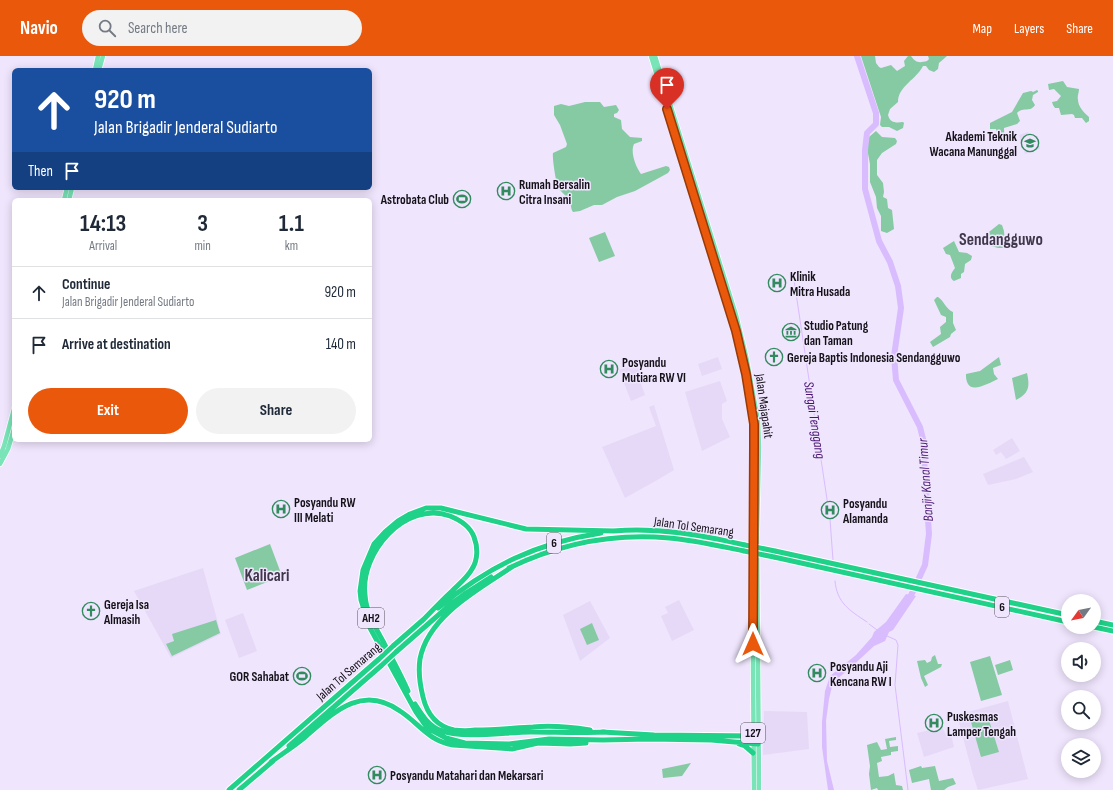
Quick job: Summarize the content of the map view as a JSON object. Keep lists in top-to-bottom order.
{
  "streets": {
    "highway": ["Jalan Tol Semarang", "6", "AH2"],
    "main road": ["Jalan Majapahit", "127"]
  },
  "crossings": [
    ["Jalan Majapahit", "AH2"],
    ["Jalan Majapahit", "127"],
    ["Jalan Tol Semarang", "AH2"]
  ],
  "districts": ["Sendangguwo", "Kalicari"],
  "water": ["Sungai Tenggang", "Banjir Kanal Timur"],
  "places": {
    "school or university": ["Akademi Teknik Wacana Manunggal"],
    "hospital": [
      "Rumah Bersalin Citra Insani",
      "Klinik Mitra Husada",
      "Posyandu Mutiara RW VI",
      "Posyandu RW III Melati",
      "Posyandu Alamanda",
      "Posyandu Aji Kencana RW I",
      "Puskesmas Lamper Tengah",
      "Posyandu Matahari dan Mekarsari"
    ],
    "sports": ["Astrobata Club", "GOR Sahabat"],
    "museum": ["Studio Patung dan Taman"],
    "church": ["Gereja Baptis Indonesia Sendangguwo", "Gereja Isa Almasih"]
  },
  "north": "bottom left",
  "page": {
    "header": "Navio",
    "search": "Search here",
    "nav": ["Map", "Layers", "Share"],
    "turn": ["920 m", "Jalan Brigadir Jenderal Sudiarto"],
    "then": "Then",
    "eta": [
      "14:13",
      "Arrival",
      "3",
      "min",
      "1.1",
      "km"
    ],
    "list": [
      {
        "name": "Continue",
        "note": "Jalan Brigadir Jenderal Sudiarto",
        "value": "920 m"
      },
      {
        "name": "Arrive at destination",
        "value": "140 m"
      }
    ],
    "buttons": ["Exit", "Share"]
  }
}
